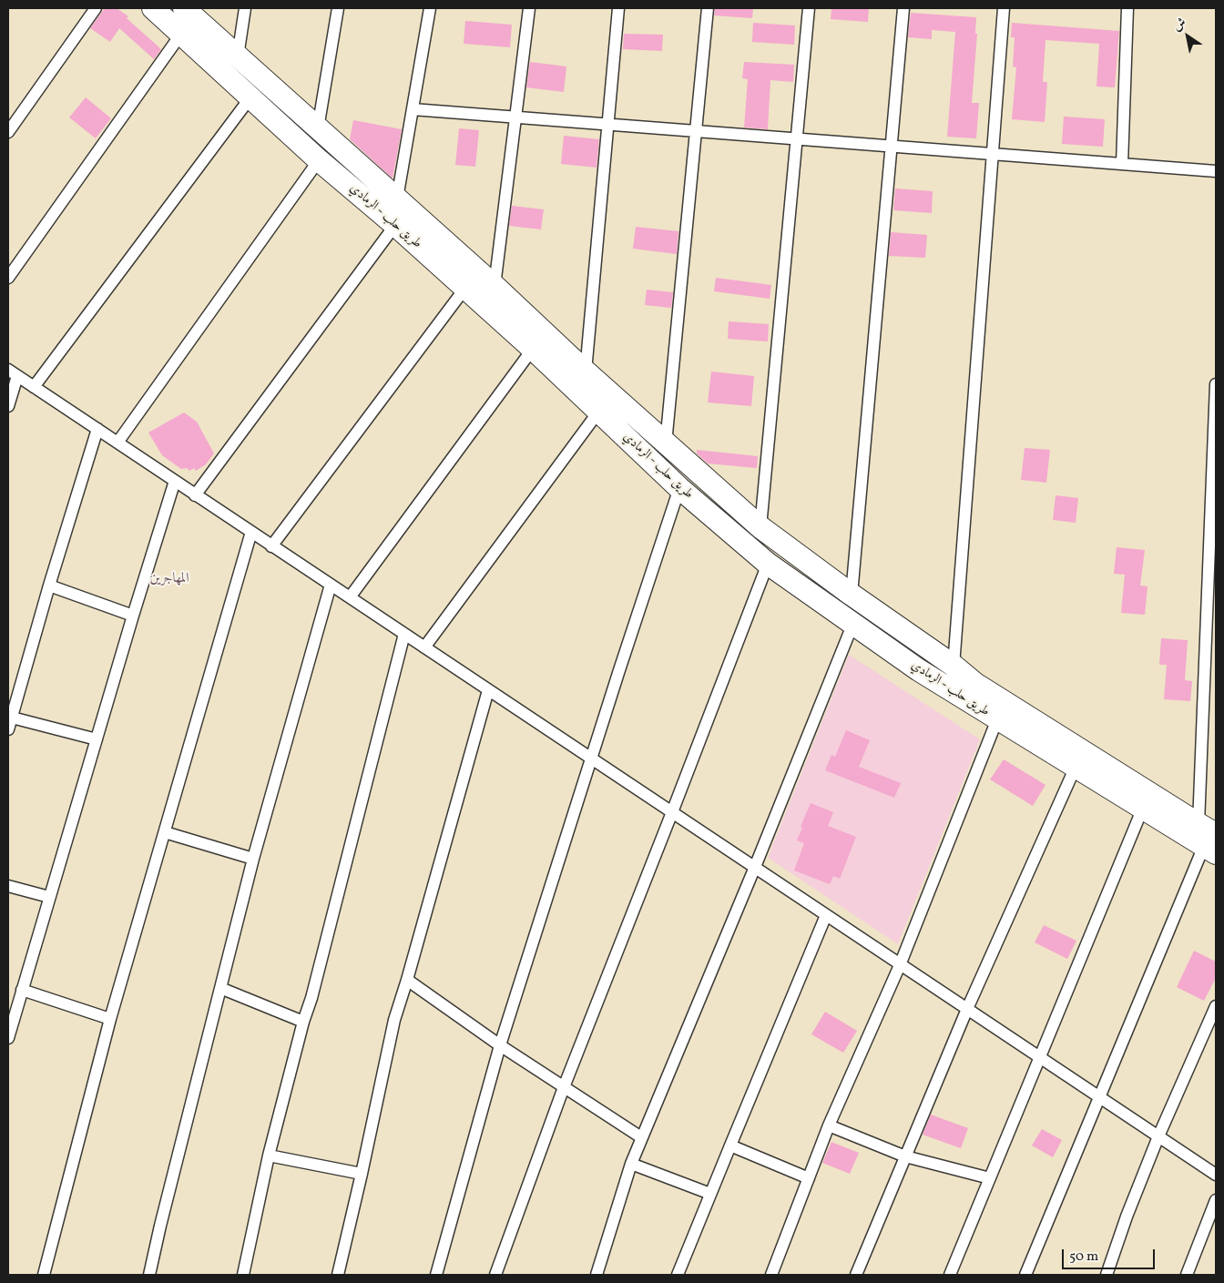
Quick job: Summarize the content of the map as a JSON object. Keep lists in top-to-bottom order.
{
  "streets": {
    "highway": ["طريق حلب - الرمادي"]
  },
  "districts": ["المهاجرين"],
  "scale_bar": "50 m",
  "north": "top left"
}
